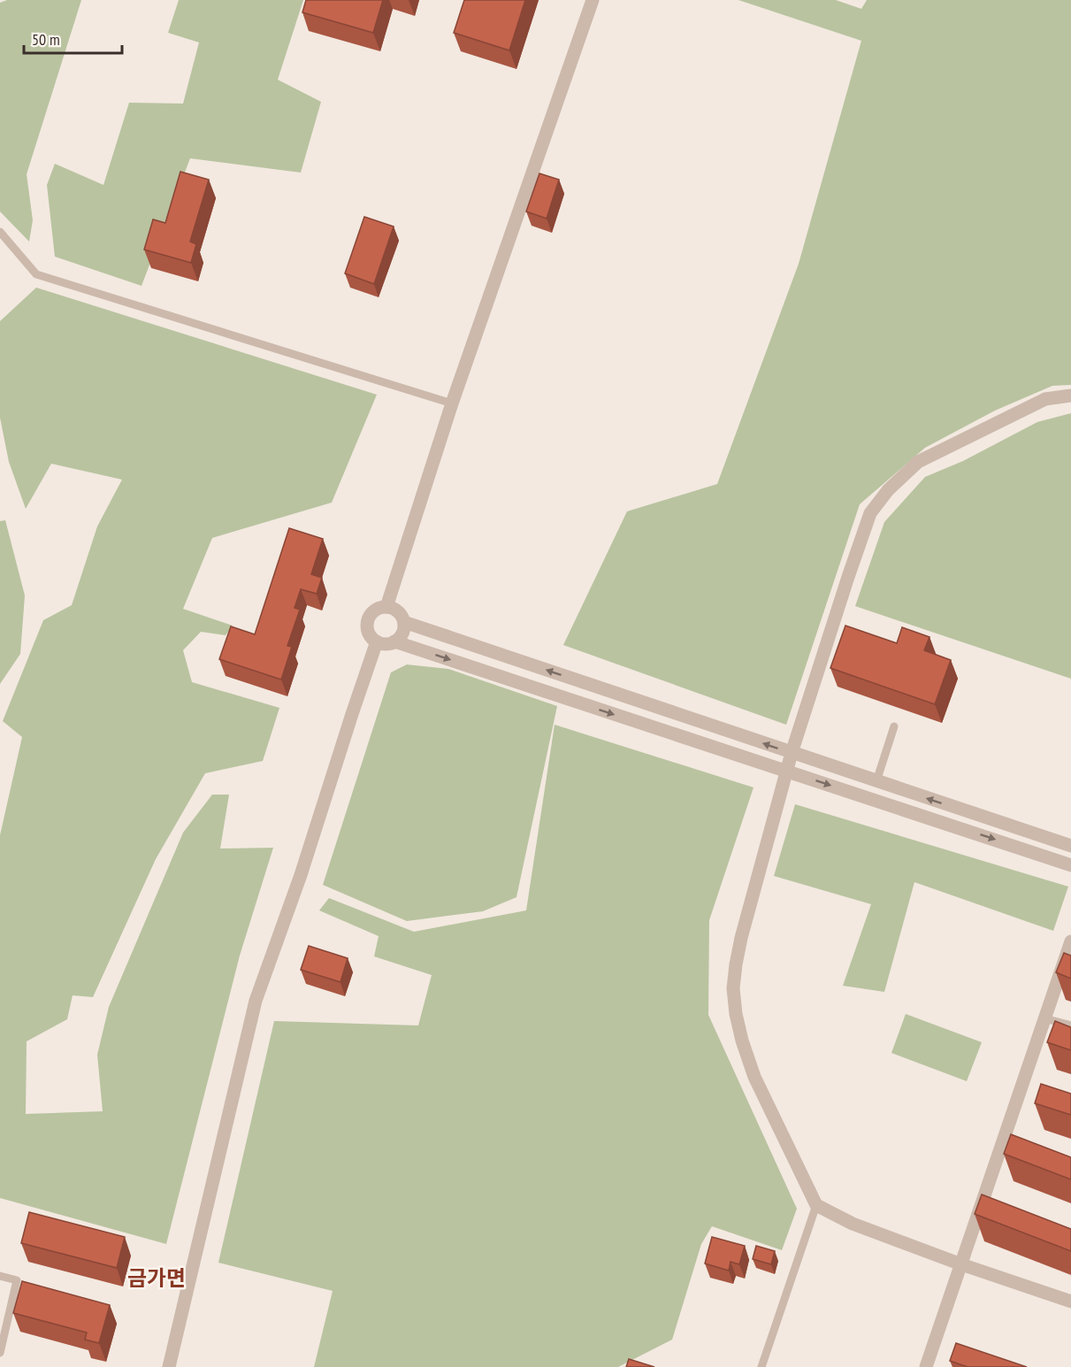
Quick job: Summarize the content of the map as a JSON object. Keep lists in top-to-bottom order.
{
  "districts": ["금가면"],
  "scale_bar": "50 m"
}
